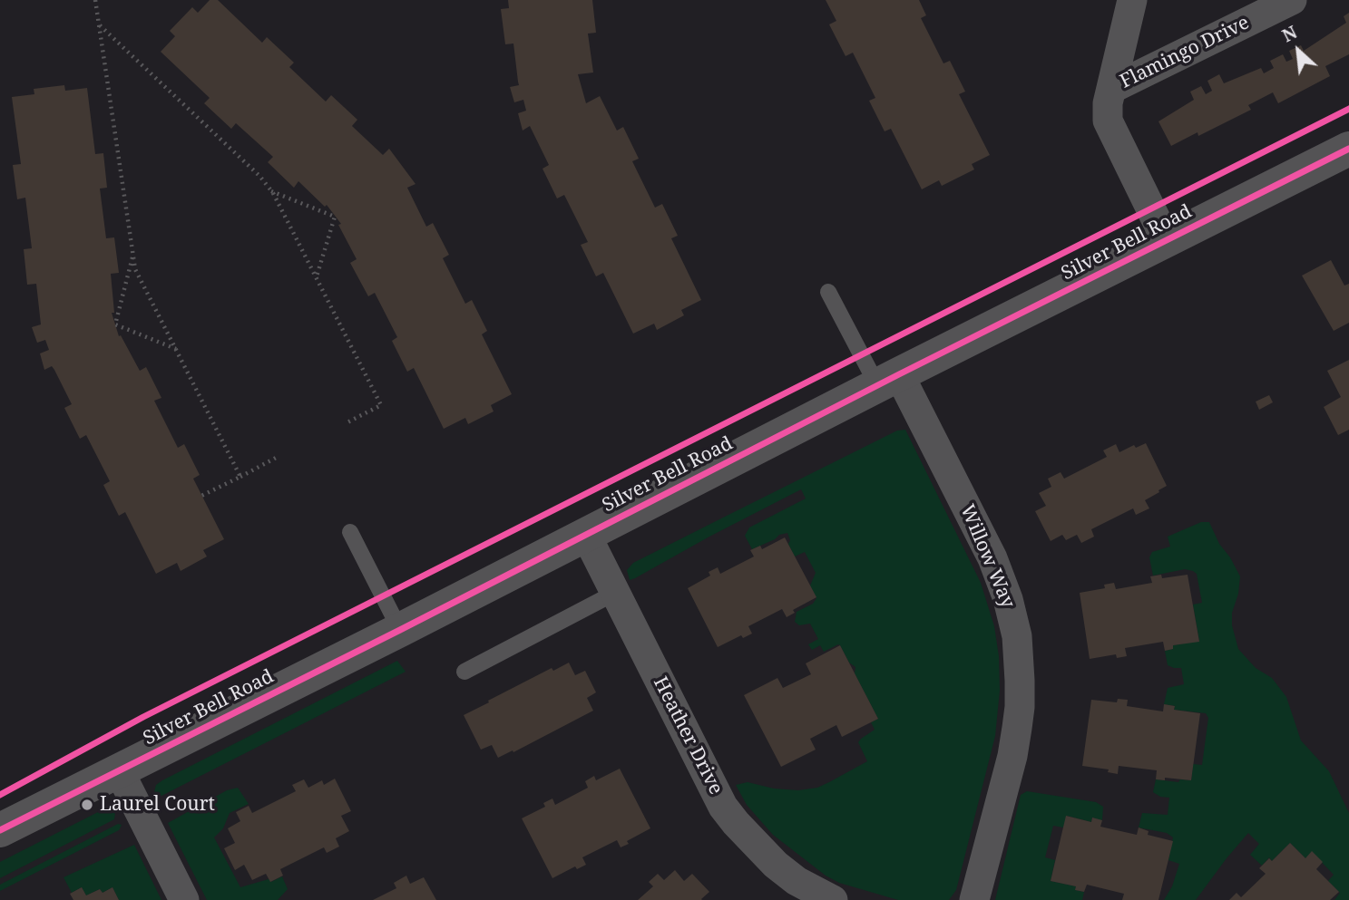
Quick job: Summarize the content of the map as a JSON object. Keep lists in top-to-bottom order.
{
  "streets": {
    "street": [
      "Flamingo Drive",
      "Silver Bell Road",
      "Willow Way",
      "Heather Drive"
    ]
  },
  "crossings": [
    ["Silver Bell Road", "Willow Way"],
    ["Silver Bell Road", "Heather Drive"]
  ],
  "places": ["Laurel Court"],
  "north": "top left"
}
